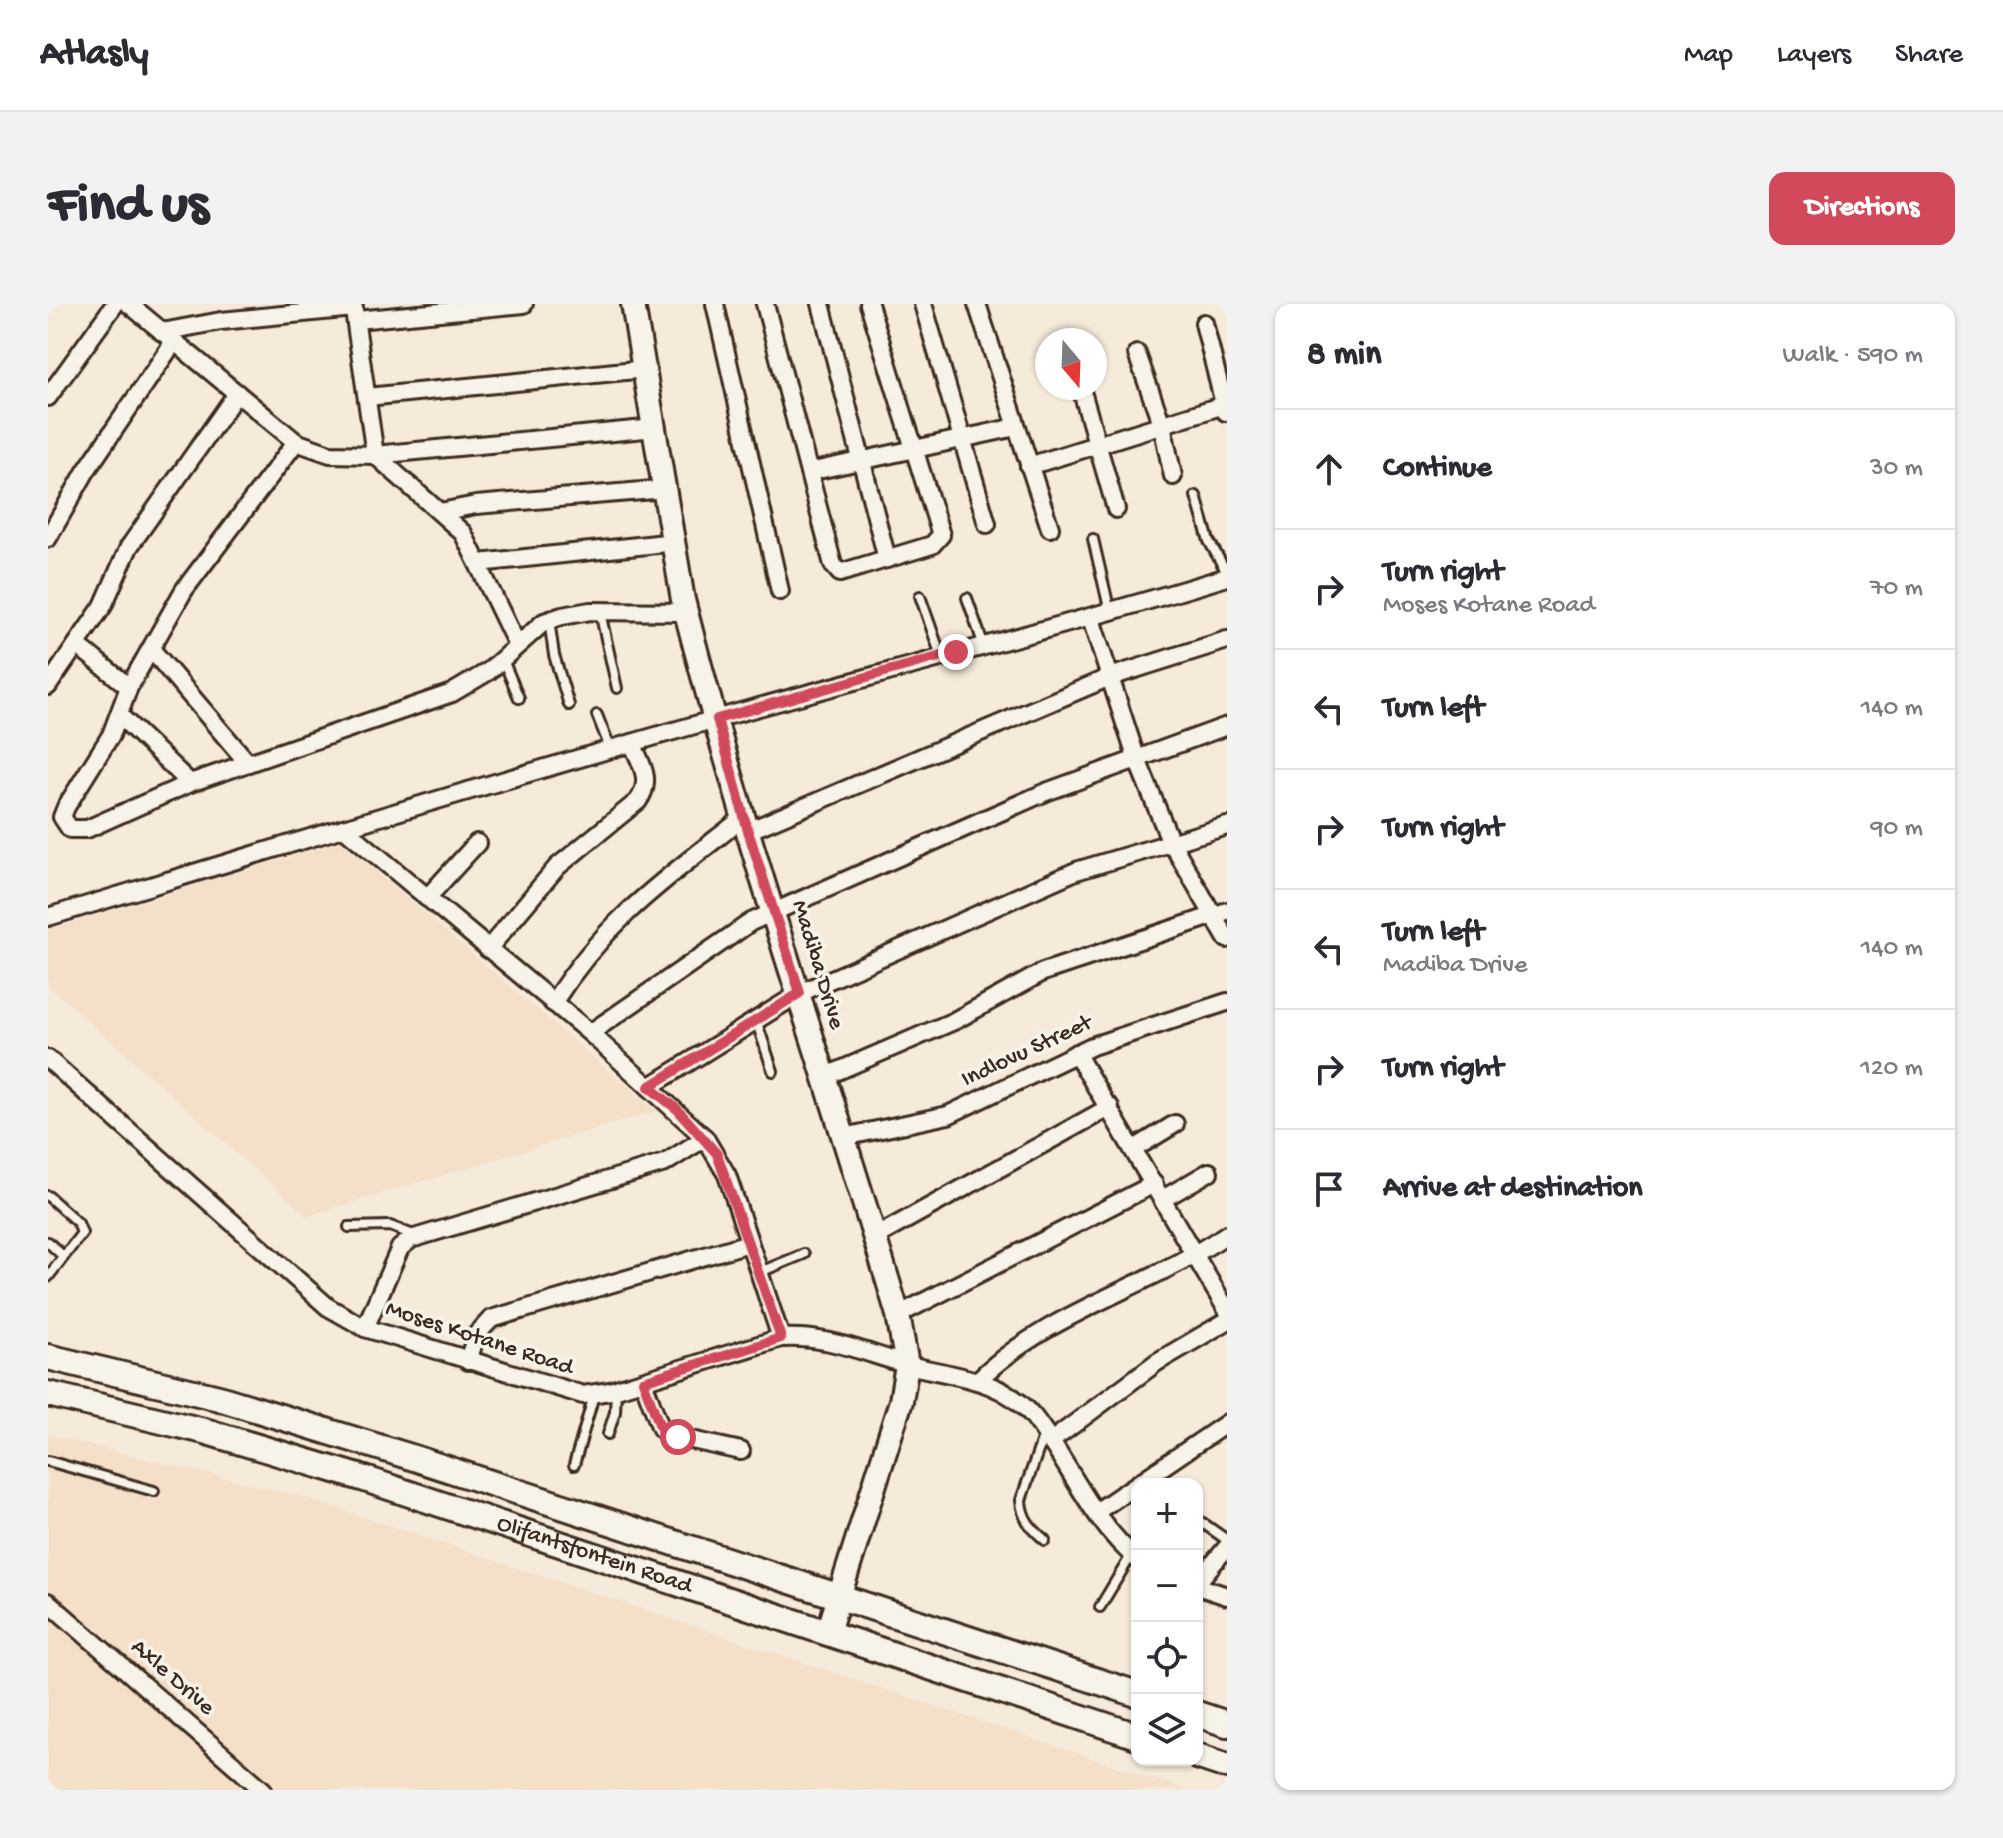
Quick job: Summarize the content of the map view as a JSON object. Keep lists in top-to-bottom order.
{
  "streets": {
    "main road": ["Olifantsfontein Road"],
    "street": [
      "Madiba Drive",
      "Indlovu Street",
      "Moses Kotane Road",
      "Axle Drive"
    ]
  },
  "crossings": [
    ["Madiba Drive", "Indlovu Street"],
    ["Madiba Drive", "Moses Kotane Road"],
    ["Madiba Drive", "Olifantsfontein Road"]
  ],
  "north": "bottom",
  "page": {
    "header": "Atlasly",
    "nav": ["Map", "Layers", "Share"],
    "buttons": "Directions",
    "title": "Find us",
    "heading": ["8 min", "Walk · 590 m"],
    "list": [
      ["Continue", "30 m"],
      ["Turn right", "Moses Kotane Road", "70 m"],
      ["Turn left", "140 m"],
      ["Turn right", "90 m"],
      ["Turn left", "Madiba Drive", "140 m"],
      ["Turn right", "120 m"],
      "Arrive at destination"
    ],
    "map_buttons": ["+", "−"]
  }
}
